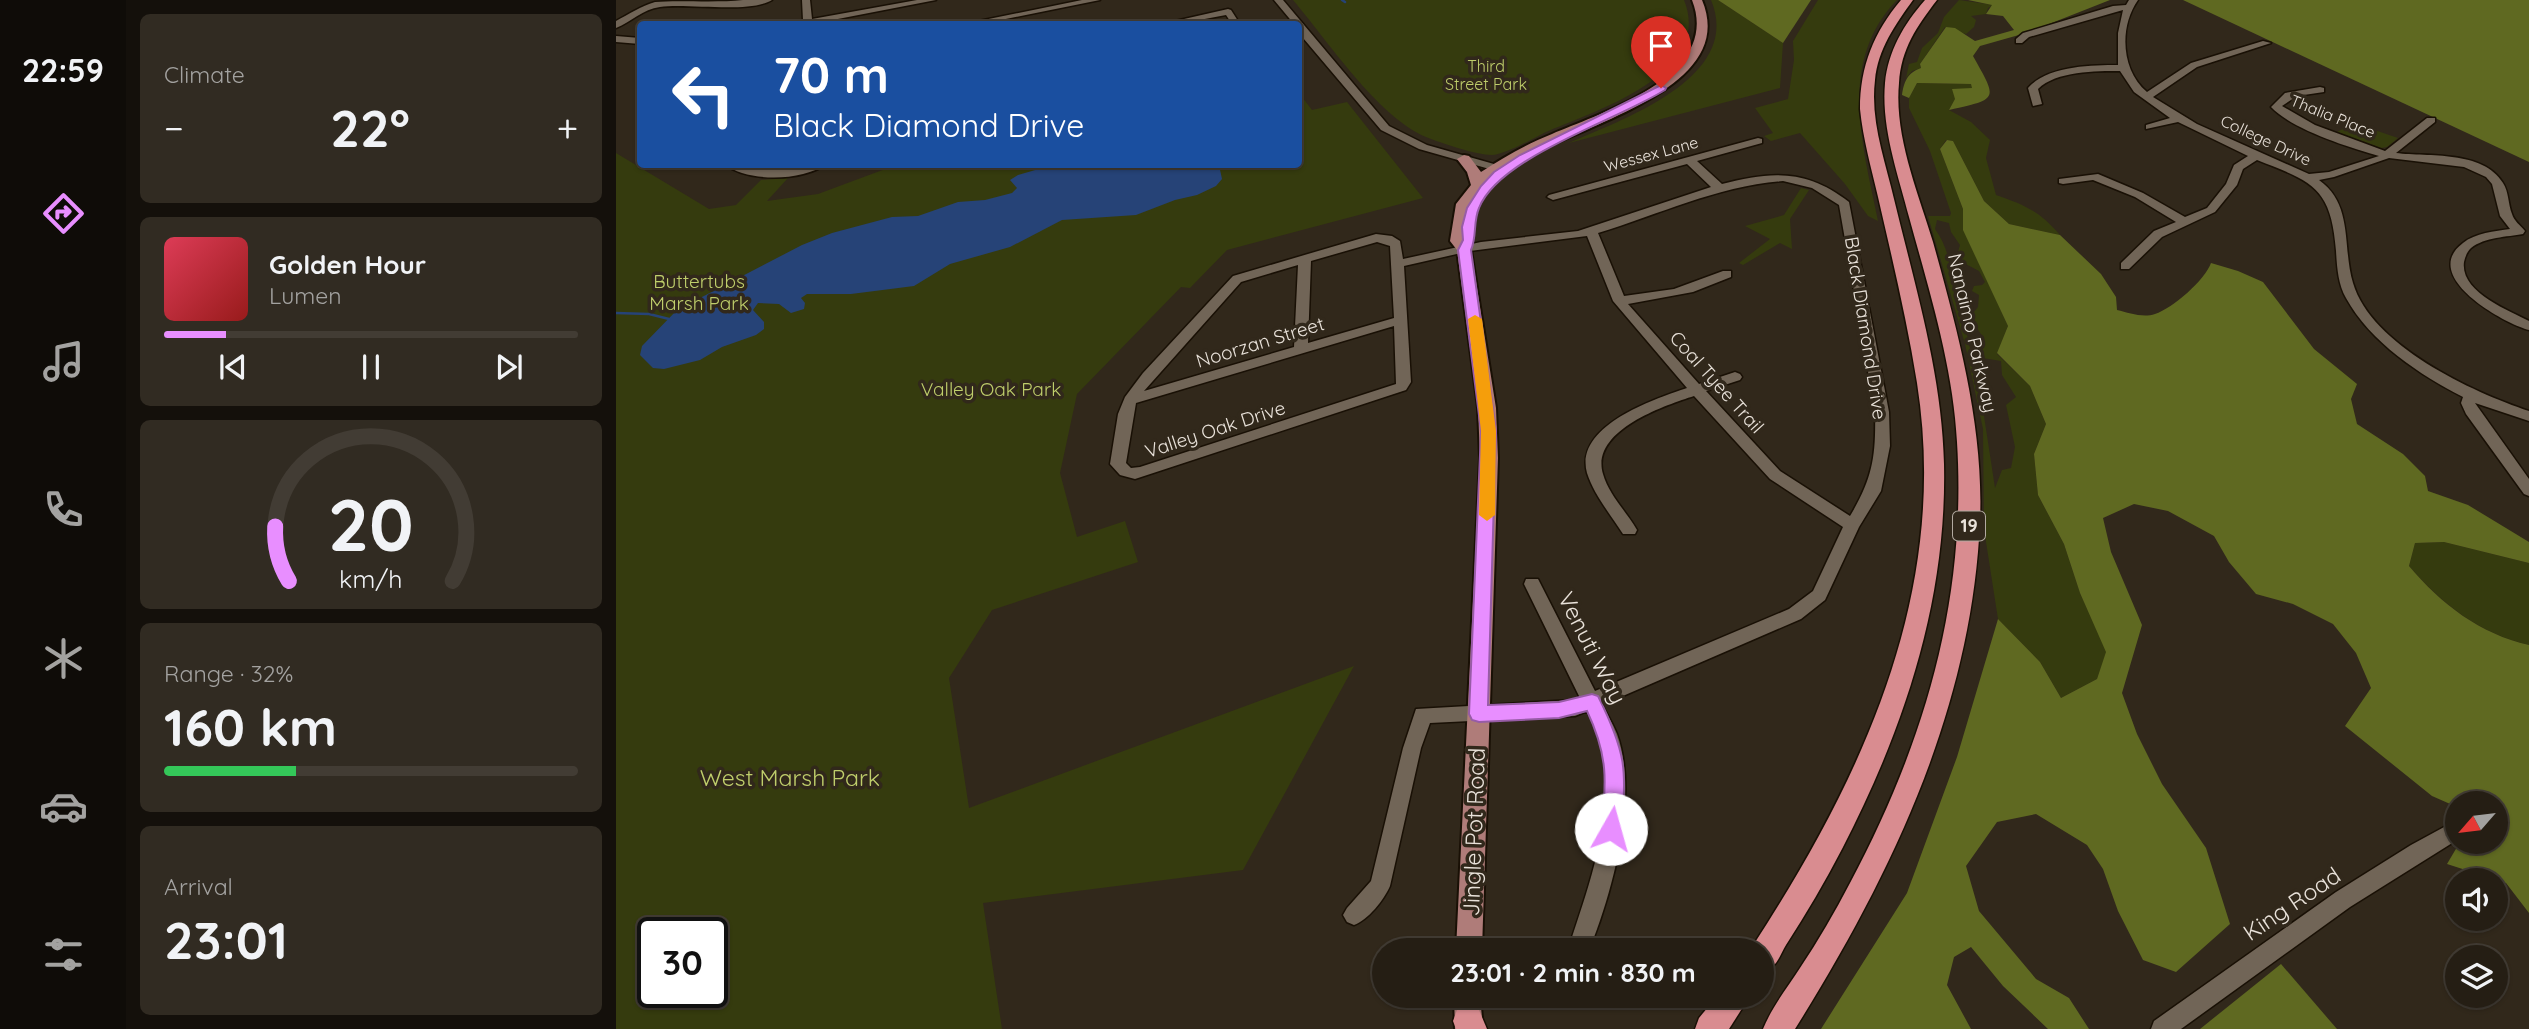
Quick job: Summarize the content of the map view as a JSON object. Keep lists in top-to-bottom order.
{
  "streets": {
    "highway": ["Nanaimo Parkway", "19"],
    "main road": ["Jingle Pot Road"],
    "street": [
      "Thalia Place",
      "College Drive",
      "Wessex Lane",
      "Black Diamond Drive",
      "Noorzan Street",
      "Coal Tyee Trail",
      "Valley Oak Drive",
      "Venuti Way",
      "King Road"
    ]
  },
  "crossings": [
    ["Black Diamond Drive", "Coal Tyee Trail"],
    ["Black Diamond Drive", "Venuti Way"],
    ["Black Diamond Drive", "Jingle Pot Road"],
    ["Noorzan Street", "Valley Oak Drive"]
  ],
  "parks": [
    "Third Street Park",
    "Buttertubs Marsh Park",
    "Valley Oak Park",
    "West Marsh Park"
  ],
  "north": "bottom left",
  "page": {
    "tabs": "22:59",
    "tile": [
      "Climate",
      ["Range · 32%", "160 km"],
      ["Arrival", "23:01"]
    ],
    "turn": ["70 m", "Black Diamond Drive"],
    "heat": ["−", "22°", "+"],
    "song": ["Golden Hour", "Lumen"],
    "limit": "30",
    "trip": "23:01 · 2 min · 830 m",
    "gauge": ["20", "km/h"]
  }
}
